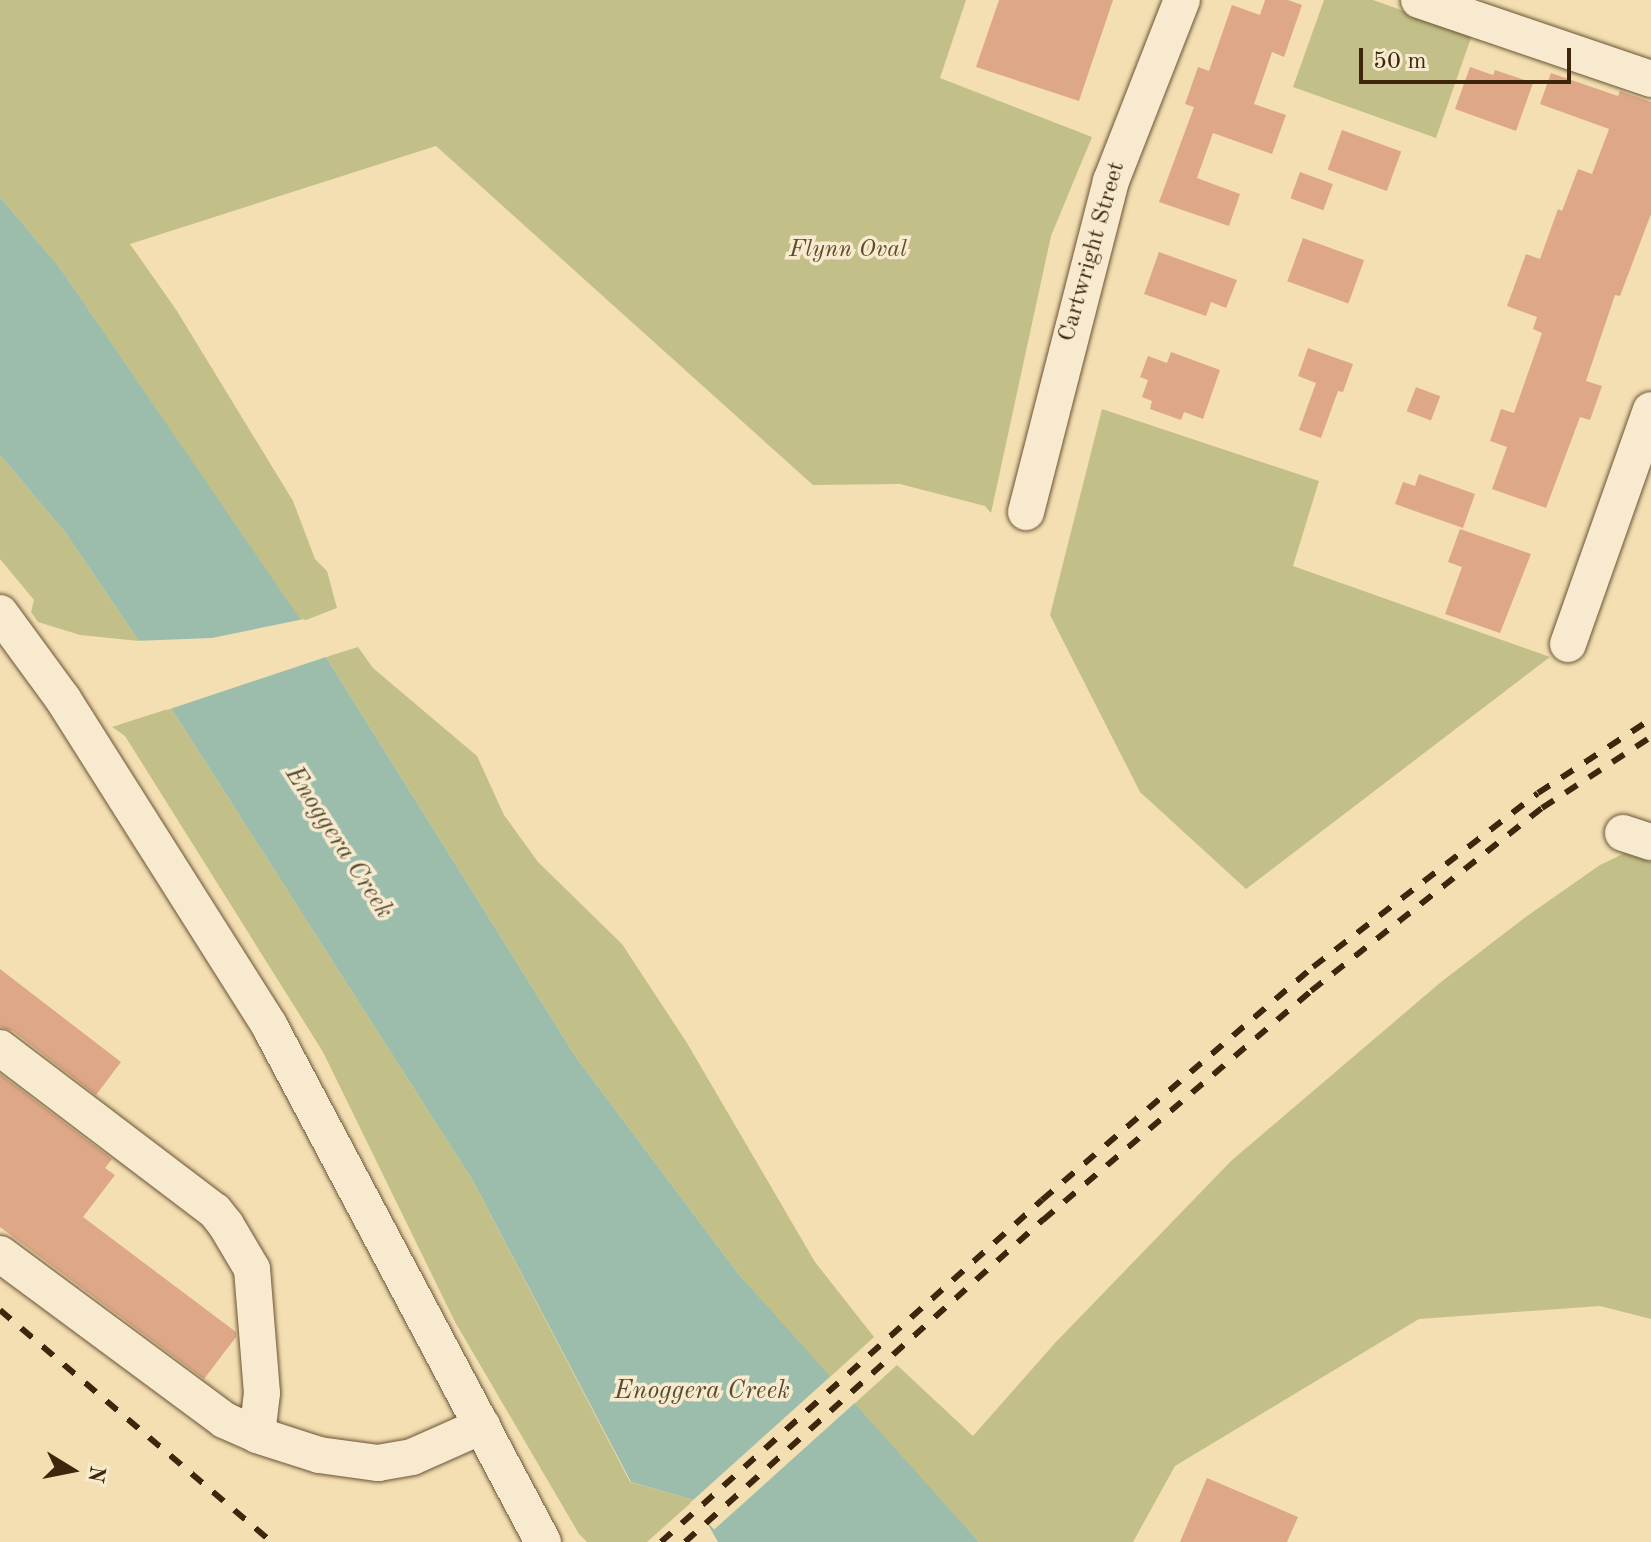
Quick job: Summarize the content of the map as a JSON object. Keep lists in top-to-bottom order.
{
  "streets": {
    "street": ["Cartwright Street"]
  },
  "water": ["Enoggera Creek"],
  "parks": ["Flynn Oval"],
  "scale_bar": "50 m",
  "north": "right"
}
